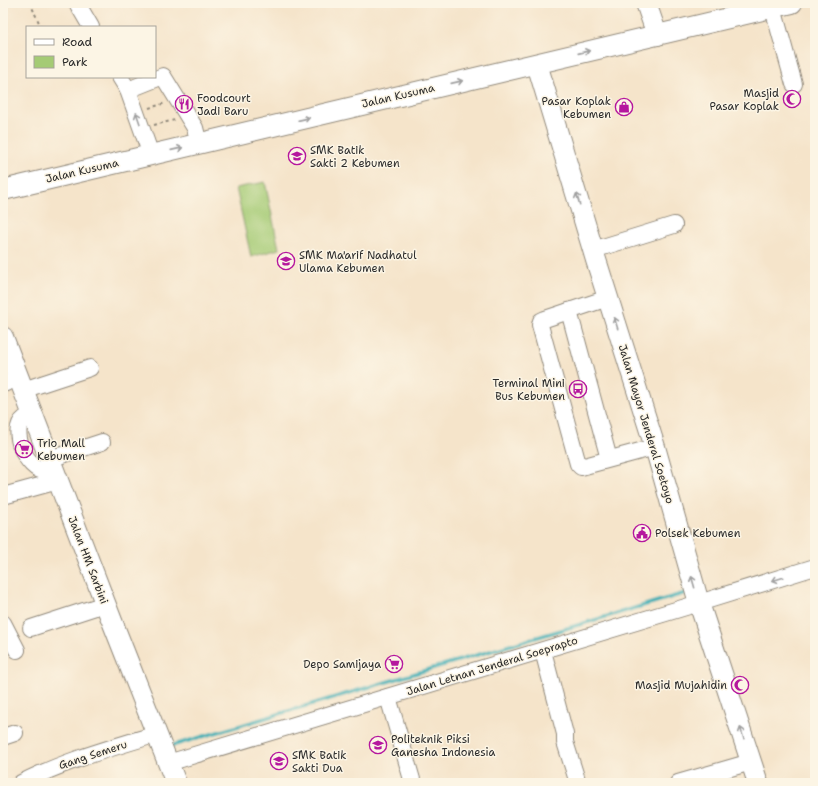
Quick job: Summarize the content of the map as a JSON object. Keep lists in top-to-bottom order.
{
  "streets": {
    "main road": ["Jalan Kusuma", "Jalan Mayor Jenderal Soetoyo", "Jalan HM Sarbini"],
    "street": ["Jalan Letnan Jenderal Soeprapto", "Gang Semeru"]
  },
  "crossings": [
    ["Jalan Kusuma", "Jalan Mayor Jenderal Soetoyo"],
    ["Jalan Mayor Jenderal Soetoyo", "Jalan Letnan Jenderal Soeprapto"],
    ["Jalan HM Sarbini", "Jalan Letnan Jenderal Soeprapto"],
    ["Jalan HM Sarbini", "Gang Semeru"],
    ["Jalan Letnan Jenderal Soeprapto", "Gang Semeru"]
  ],
  "one_way": ["Jalan Kusuma", "Jalan Mayor Jenderal Soetoyo"],
  "places": {
    "mosque": ["Masjid Pasar Koplak", "Masjid Mujahidin"],
    "restaurant": ["Foodcourt Jadi Baru"],
    "shop": ["Pasar Koplak Kebumen"],
    "school or university": [
      "SMK Batik Sakti 2 Kebumen",
      "SMK Ma'arif Nadhatul Ulama Kebumen",
      "Politeknik Piksi Ganesha Indonesia",
      "SMK Batik Sakti Dua"
    ],
    "bus stop": ["Terminal Mini Bus Kebumen"],
    "supermarket": ["Trio Mall Kebumen", "Depo Samijaya"],
    "public building": ["Polsek Kebumen"]
  },
  "legend": ["Road", "Park"]
}
